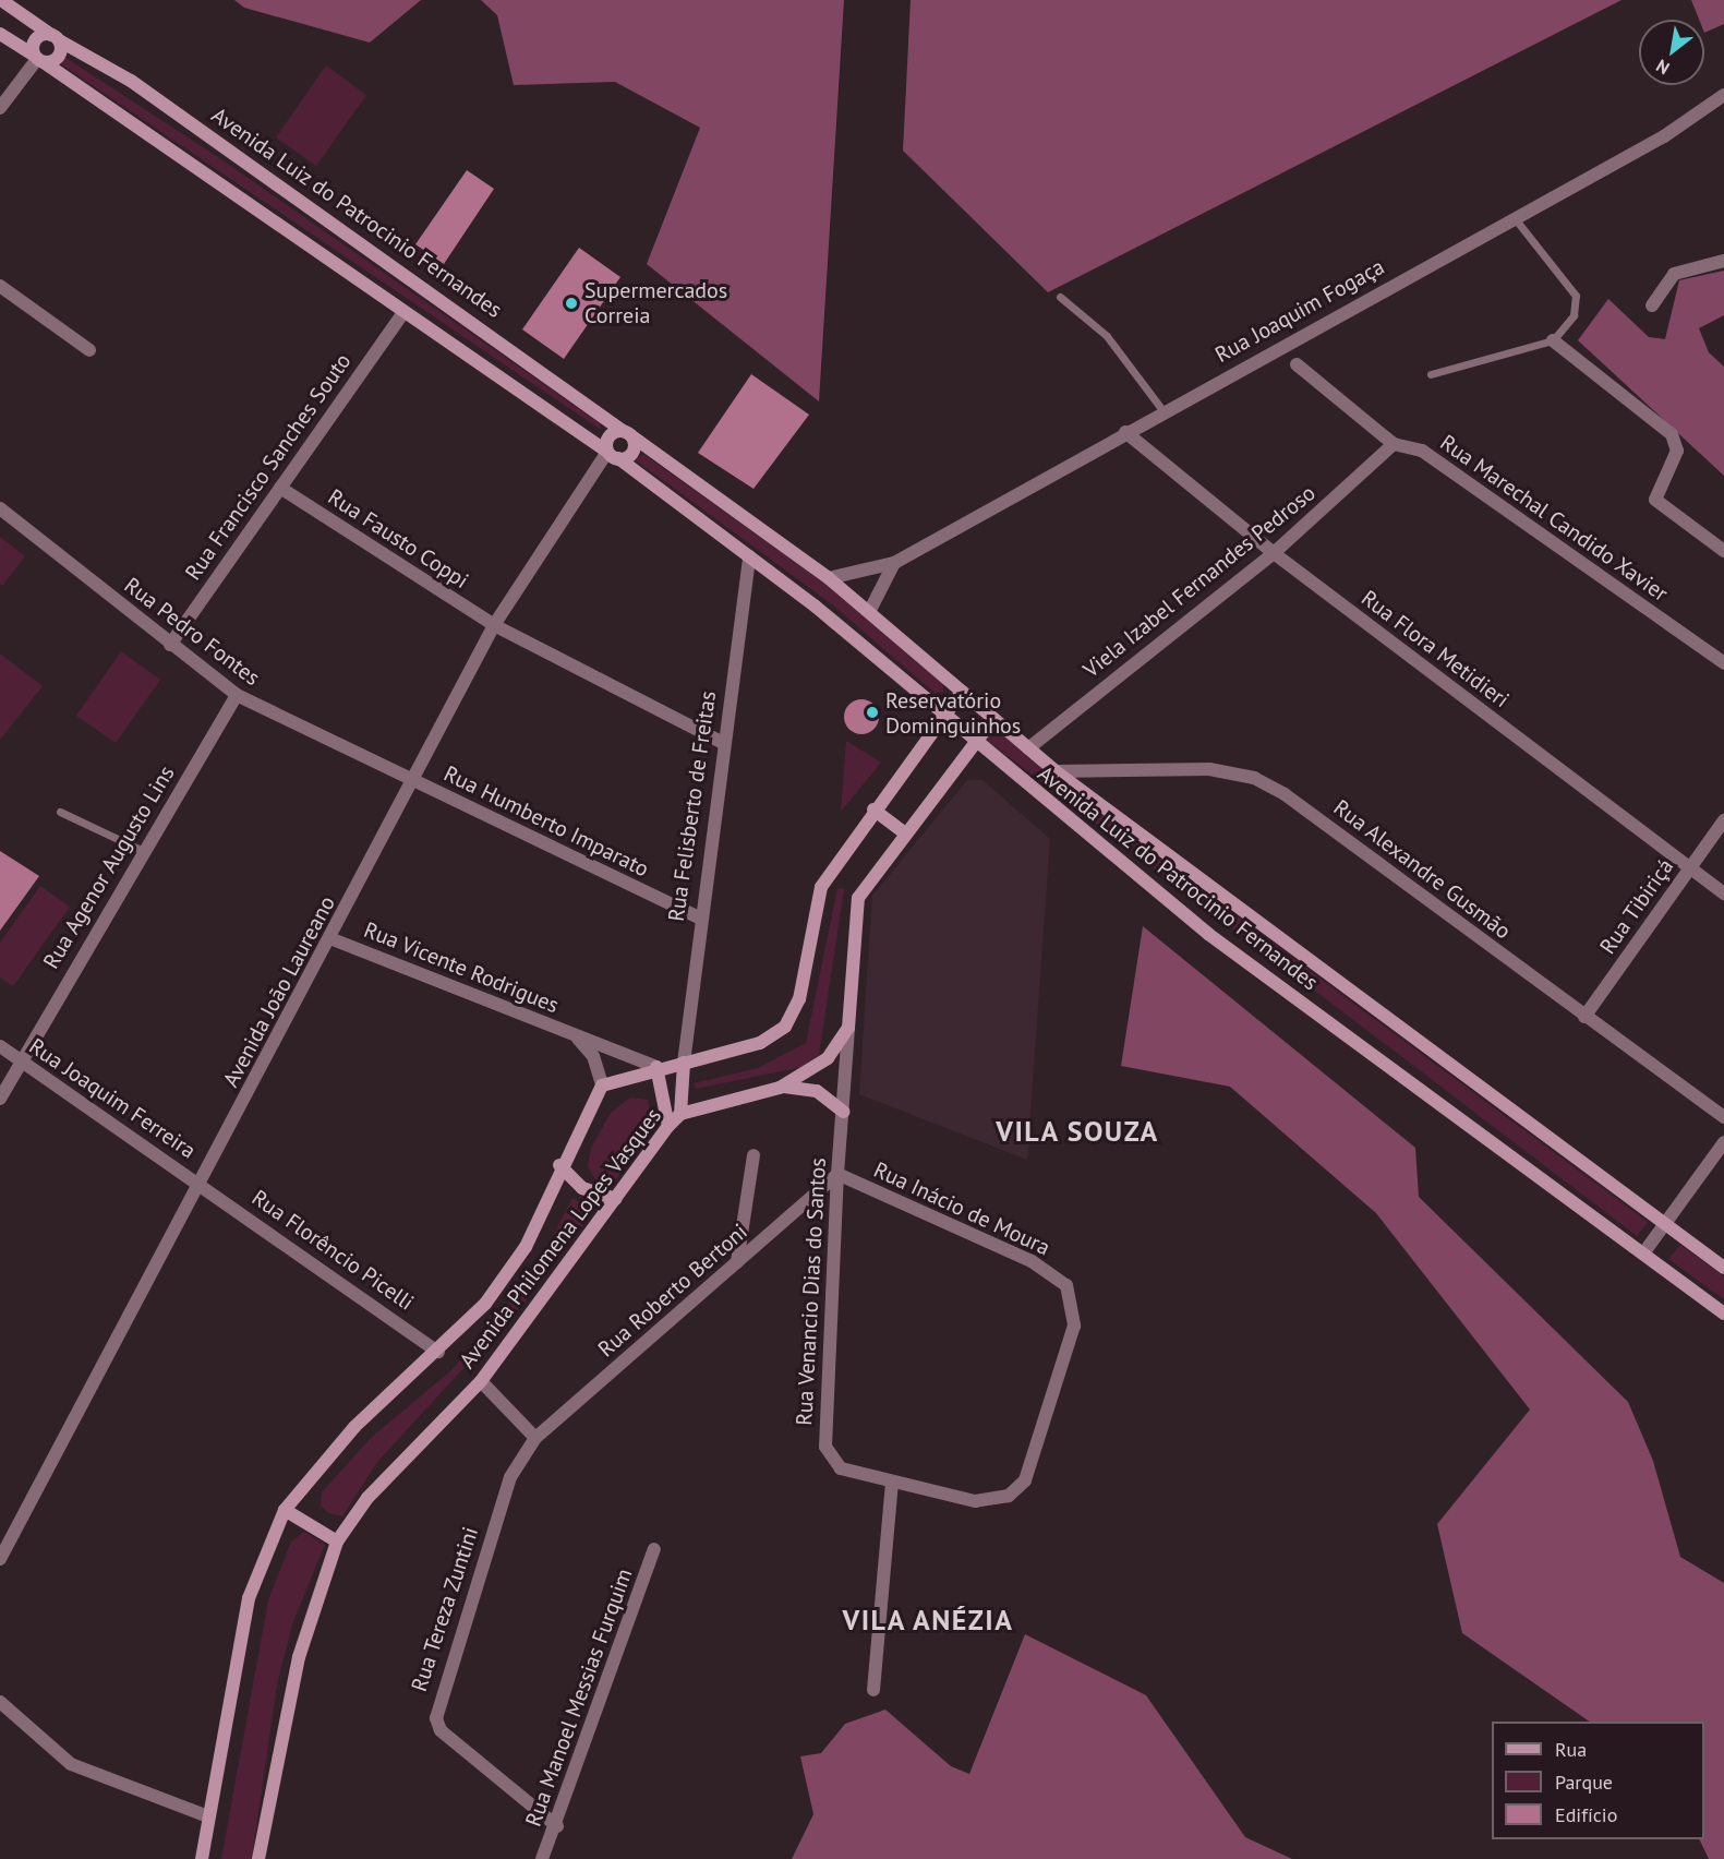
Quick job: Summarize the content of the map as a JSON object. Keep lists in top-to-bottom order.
{
  "streets": {
    "main road": ["Avenida Luiz do Patrocinio Fernandes", "Avenida Philomena Lopes Vasques"],
    "street": [
      "Rua Joaquim Fogaça",
      "Rua Francisco Sanches Souto",
      "Rua Marechal Candido Xavier",
      "Rua Fausto Coppi",
      "Viela Izabel Fernandes Pedroso",
      "Rua Pedro Fontes",
      "Rua Flora Metidieri",
      "Rua Felisberto de Freitas",
      "Rua Humberto Imparato",
      "Rua Agenor Augusto Lins",
      "Rua Alexandre Gusmão",
      "Rua Tibiriçá",
      "Rua Vicente Rodrigues",
      "Avenida João Laureano",
      "Rua Joaquim Ferreira",
      "Rua Inácio de Moura",
      "Rua Florêncio Picelli",
      "Rua Roberto Bertoni",
      "Rua Venancio Dias do Santos",
      "Rua Tereza Zuntini",
      "Rua Manoel Messias Furquim"
    ]
  },
  "crossings": [
    ["Avenida Luiz do Patrocinio Fernandes", "Rua Joaquim Fogaça"],
    ["Avenida Luiz do Patrocinio Fernandes", "Rua Francisco Sanches Souto"],
    ["Avenida Luiz do Patrocinio Fernandes", "Viela Izabel Fernandes Pedroso"],
    ["Avenida Luiz do Patrocinio Fernandes", "Rua Felisberto de Freitas"],
    ["Avenida Luiz do Patrocinio Fernandes", "Rua Alexandre Gusmão"],
    ["Avenida Luiz do Patrocinio Fernandes", "Avenida João Laureano"],
    ["Avenida Luiz do Patrocinio Fernandes", "Avenida Philomena Lopes Vasques"],
    ["Rua Joaquim Fogaça", "Rua Flora Metidieri"],
    ["Rua Francisco Sanches Souto", "Rua Fausto Coppi"],
    ["Rua Francisco Sanches Souto", "Rua Pedro Fontes"],
    ["Rua Marechal Candido Xavier", "Viela Izabel Fernandes Pedroso"],
    ["Rua Fausto Coppi", "Rua Felisberto de Freitas"],
    ["Rua Fausto Coppi", "Avenida João Laureano"],
    ["Viela Izabel Fernandes Pedroso", "Rua Flora Metidieri"],
    ["Rua Pedro Fontes", "Rua Humberto Imparato"],
    ["Rua Pedro Fontes", "Rua Agenor Augusto Lins"],
    ["Rua Pedro Fontes", "Avenida João Laureano"],
    ["Rua Flora Metidieri", "Rua Tibiriçá"],
    ["Rua Felisberto de Freitas", "Rua Humberto Imparato"],
    ["Rua Felisberto de Freitas", "Avenida Philomena Lopes Vasques"],
    ["Rua Humberto Imparato", "Avenida João Laureano"],
    ["Rua Agenor Augusto Lins", "Rua Joaquim Ferreira"],
    ["Rua Alexandre Gusmão", "Rua Tibiriçá"],
    ["Rua Vicente Rodrigues", "Avenida João Laureano"],
    ["Rua Vicente Rodrigues", "Avenida Philomena Lopes Vasques"],
    ["Avenida João Laureano", "Rua Joaquim Ferreira"],
    ["Avenida João Laureano", "Rua Florêncio Picelli"],
    ["Rua Joaquim Ferreira", "Rua Florêncio Picelli"],
    ["Rua Inácio de Moura", "Rua Roberto Bertoni"],
    ["Rua Inácio de Moura", "Rua Venancio Dias do Santos"],
    ["Avenida Philomena Lopes Vasques", "Rua Florêncio Picelli"],
    ["Avenida Philomena Lopes Vasques", "Rua Venancio Dias do Santos"],
    ["Rua Roberto Bertoni", "Rua Venancio Dias do Santos"],
    ["Rua Roberto Bertoni", "Rua Tereza Zuntini"],
    ["Rua Tereza Zuntini", "Rua Manoel Messias Furquim"]
  ],
  "districts": ["VILA SOUZA", "VILA ANÉZIA"],
  "places": ["Supermercados Correia", "Reservatório Dominguinhos"],
  "legend": ["Rua", "Parque", "Edifício"],
  "north": "bottom left"
}
